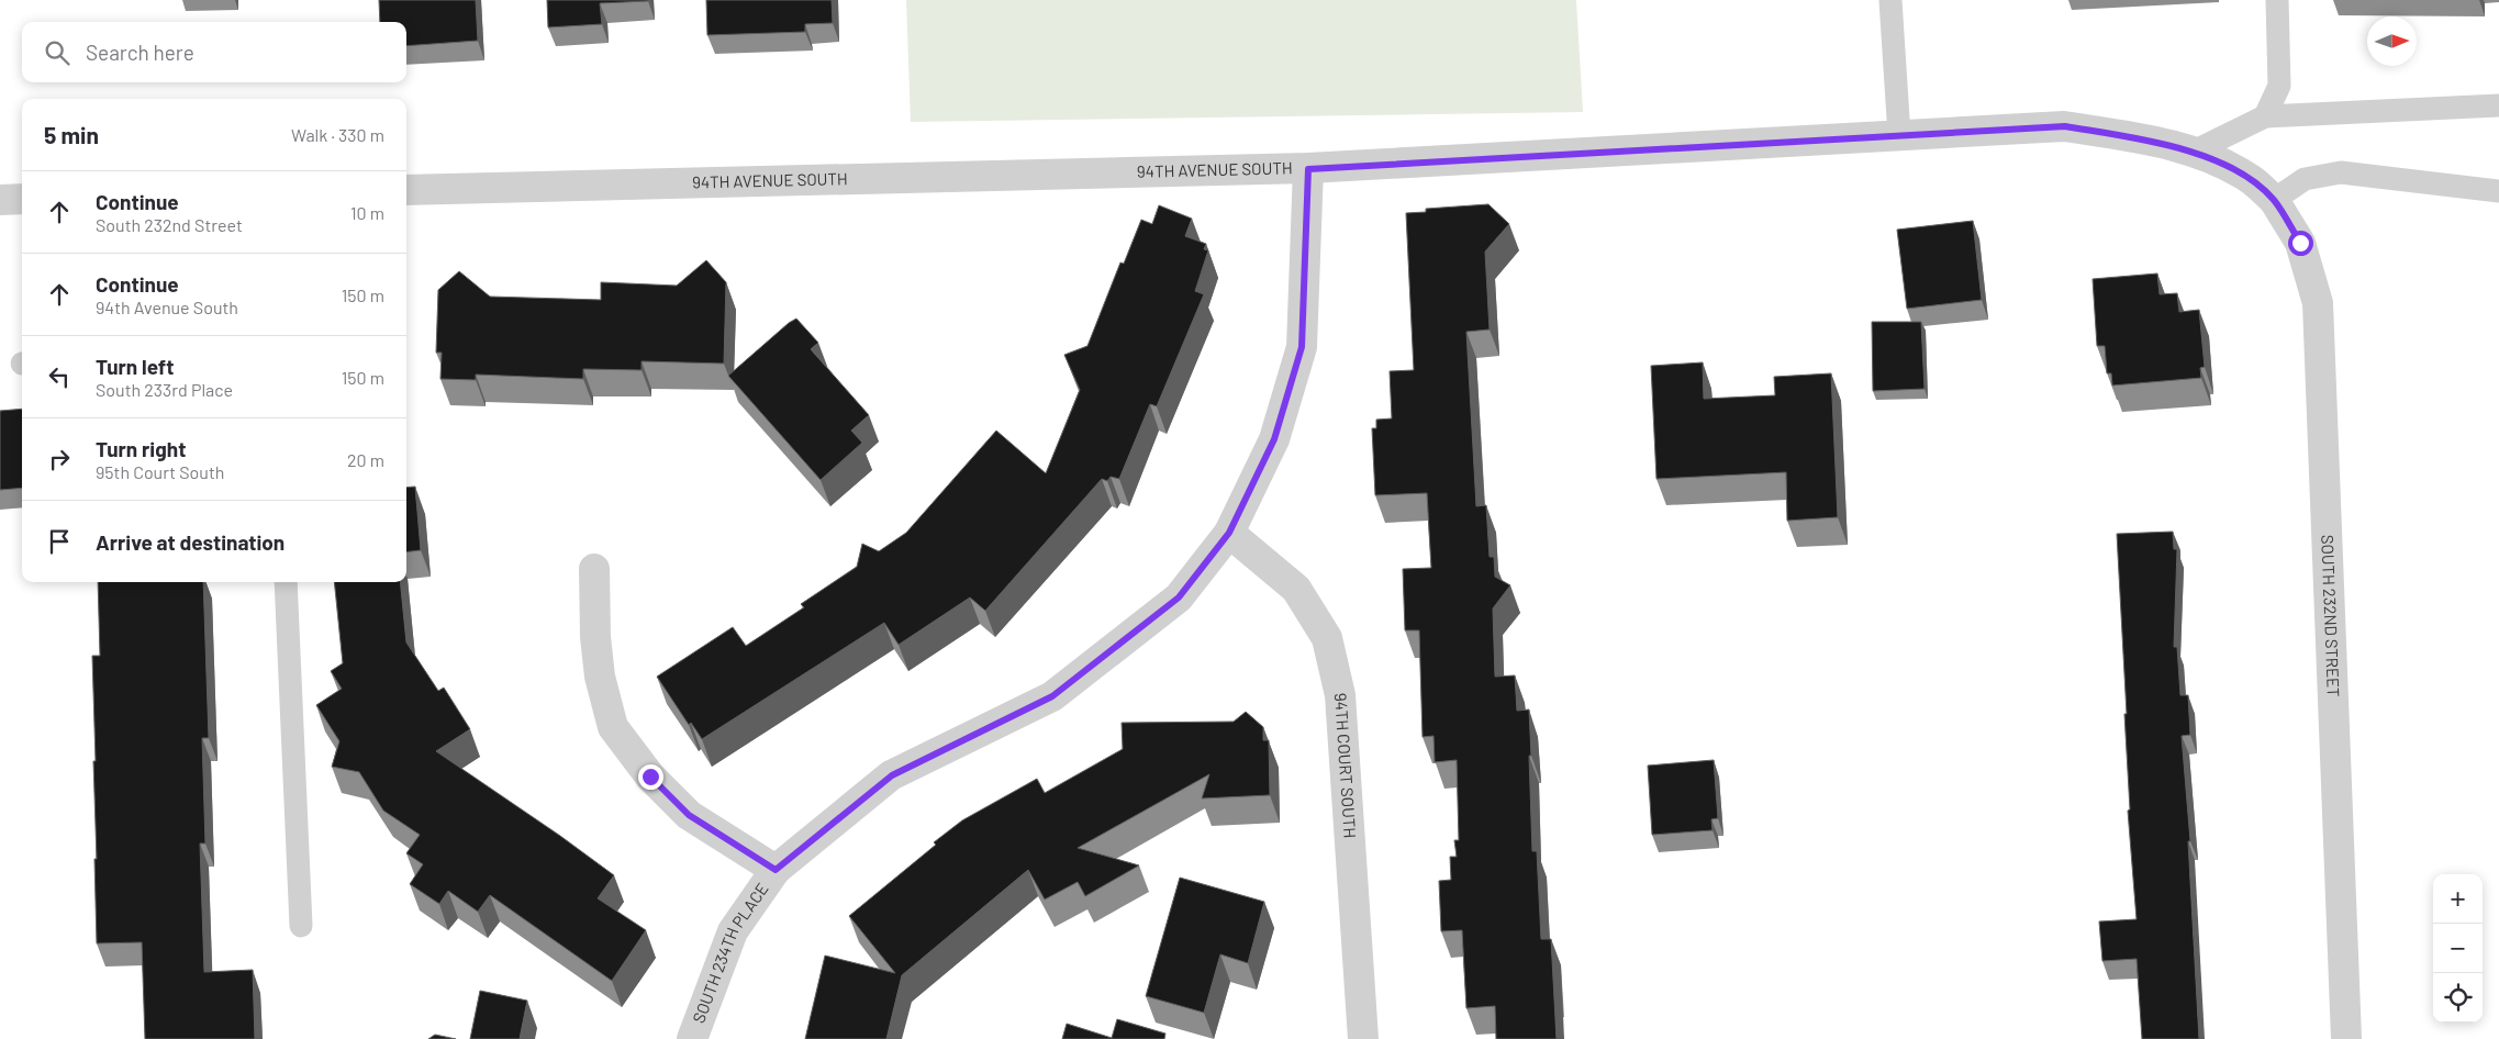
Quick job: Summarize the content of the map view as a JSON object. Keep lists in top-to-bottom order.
{
  "streets": {
    "street": [
      "94TH AVENUE SOUTH",
      "SOUTH 232ND STREET",
      "94TH COURT SOUTH",
      "SOUTH 234TH PLACE"
    ]
  },
  "crossings": [
    ["94TH AVENUE SOUTH", "SOUTH 232ND STREET"],
    ["94TH AVENUE SOUTH", "SOUTH 234TH PLACE"],
    ["94TH COURT SOUTH", "SOUTH 234TH PLACE"]
  ],
  "north": "right",
  "page": {
    "search": "Search here",
    "heading": ["5 min", "Walk · 330 m"],
    "list": [
      ["Continue", "South 232nd Street", "10 m"],
      ["Continue", "94th Avenue South", "150 m"],
      ["Turn left", "South 233rd Place", "150 m"],
      ["Turn right", "95th Court South", "20 m"],
      "Arrive at destination"
    ],
    "map_buttons": ["+", "−"]
  }
}
